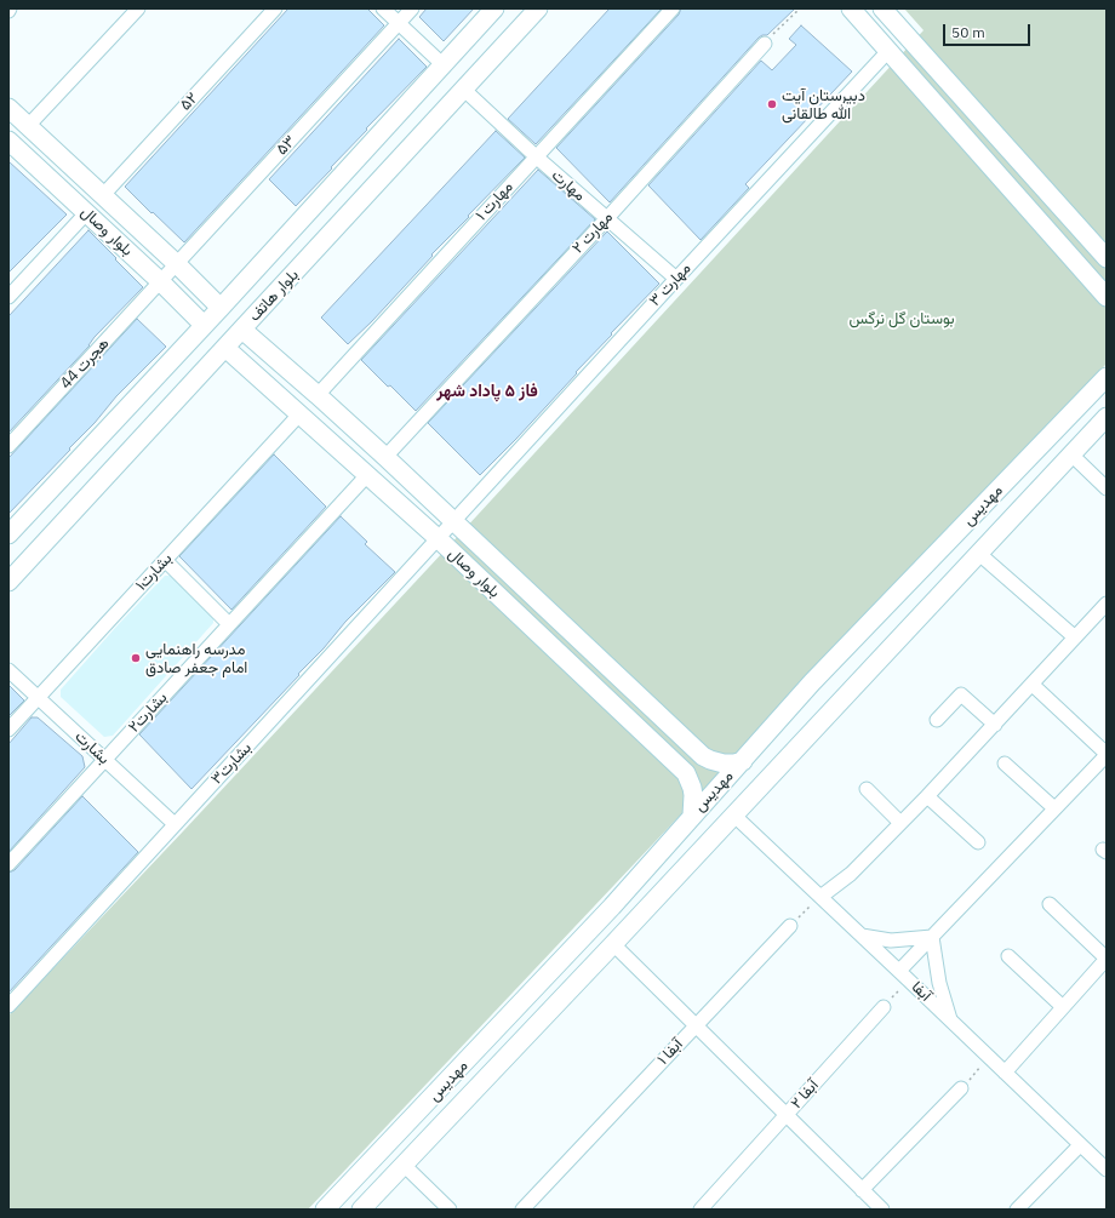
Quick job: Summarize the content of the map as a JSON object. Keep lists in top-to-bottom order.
{
  "streets": {
    "street": [
      "۵۲",
      "۵۳",
      "مهارت",
      "مهارت ۱",
      "بلوار وصال",
      "مهارت ۲",
      "مهارت ۳",
      "بلوار هاتف",
      "هجرت 44",
      "مهدیس",
      "بشارت۱",
      "بشارت۲",
      "بشارت",
      "بشارت۳",
      "آبفا",
      "آبفا ۱",
      "آبفا ۲"
    ]
  },
  "crossings": [
    ["۵۲", "بلوار وصال"],
    ["۵۳", "بلوار وصال"],
    ["۵۳", "هجرت 44"],
    ["مهارت", "مهارت ۱"],
    ["مهارت", "مهارت ۲"],
    ["مهارت", "مهارت ۳"],
    ["مهارت", "بلوار هاتف"],
    ["مهارت ۱", "بلوار وصال"],
    ["بلوار وصال", "مهارت ۲"],
    ["بلوار وصال", "مهارت ۳"],
    ["بلوار وصال", "بلوار هاتف"],
    ["بلوار وصال", "هجرت 44"],
    ["بلوار وصال", "مهدیس"],
    ["بلوار وصال", "بشارت۱"],
    ["بلوار وصال", "بشارت۲"],
    ["بلوار وصال", "بشارت۳"],
    ["مهارت ۳", "بشارت۳"],
    ["مهدیس", "آبفا"],
    ["بشارت۱", "بشارت"],
    ["بشارت۲", "بشارت"],
    ["بشارت", "بشارت۳"]
  ],
  "districts": ["فاز ۵ پاداد شهر"],
  "parks": ["بوستان گل نرگس"],
  "places": ["دبیرستان آیت الله طالقانی", "مدرسه راهنمایی امام جعفر صادق"],
  "scale_bar": "50 m"
}
